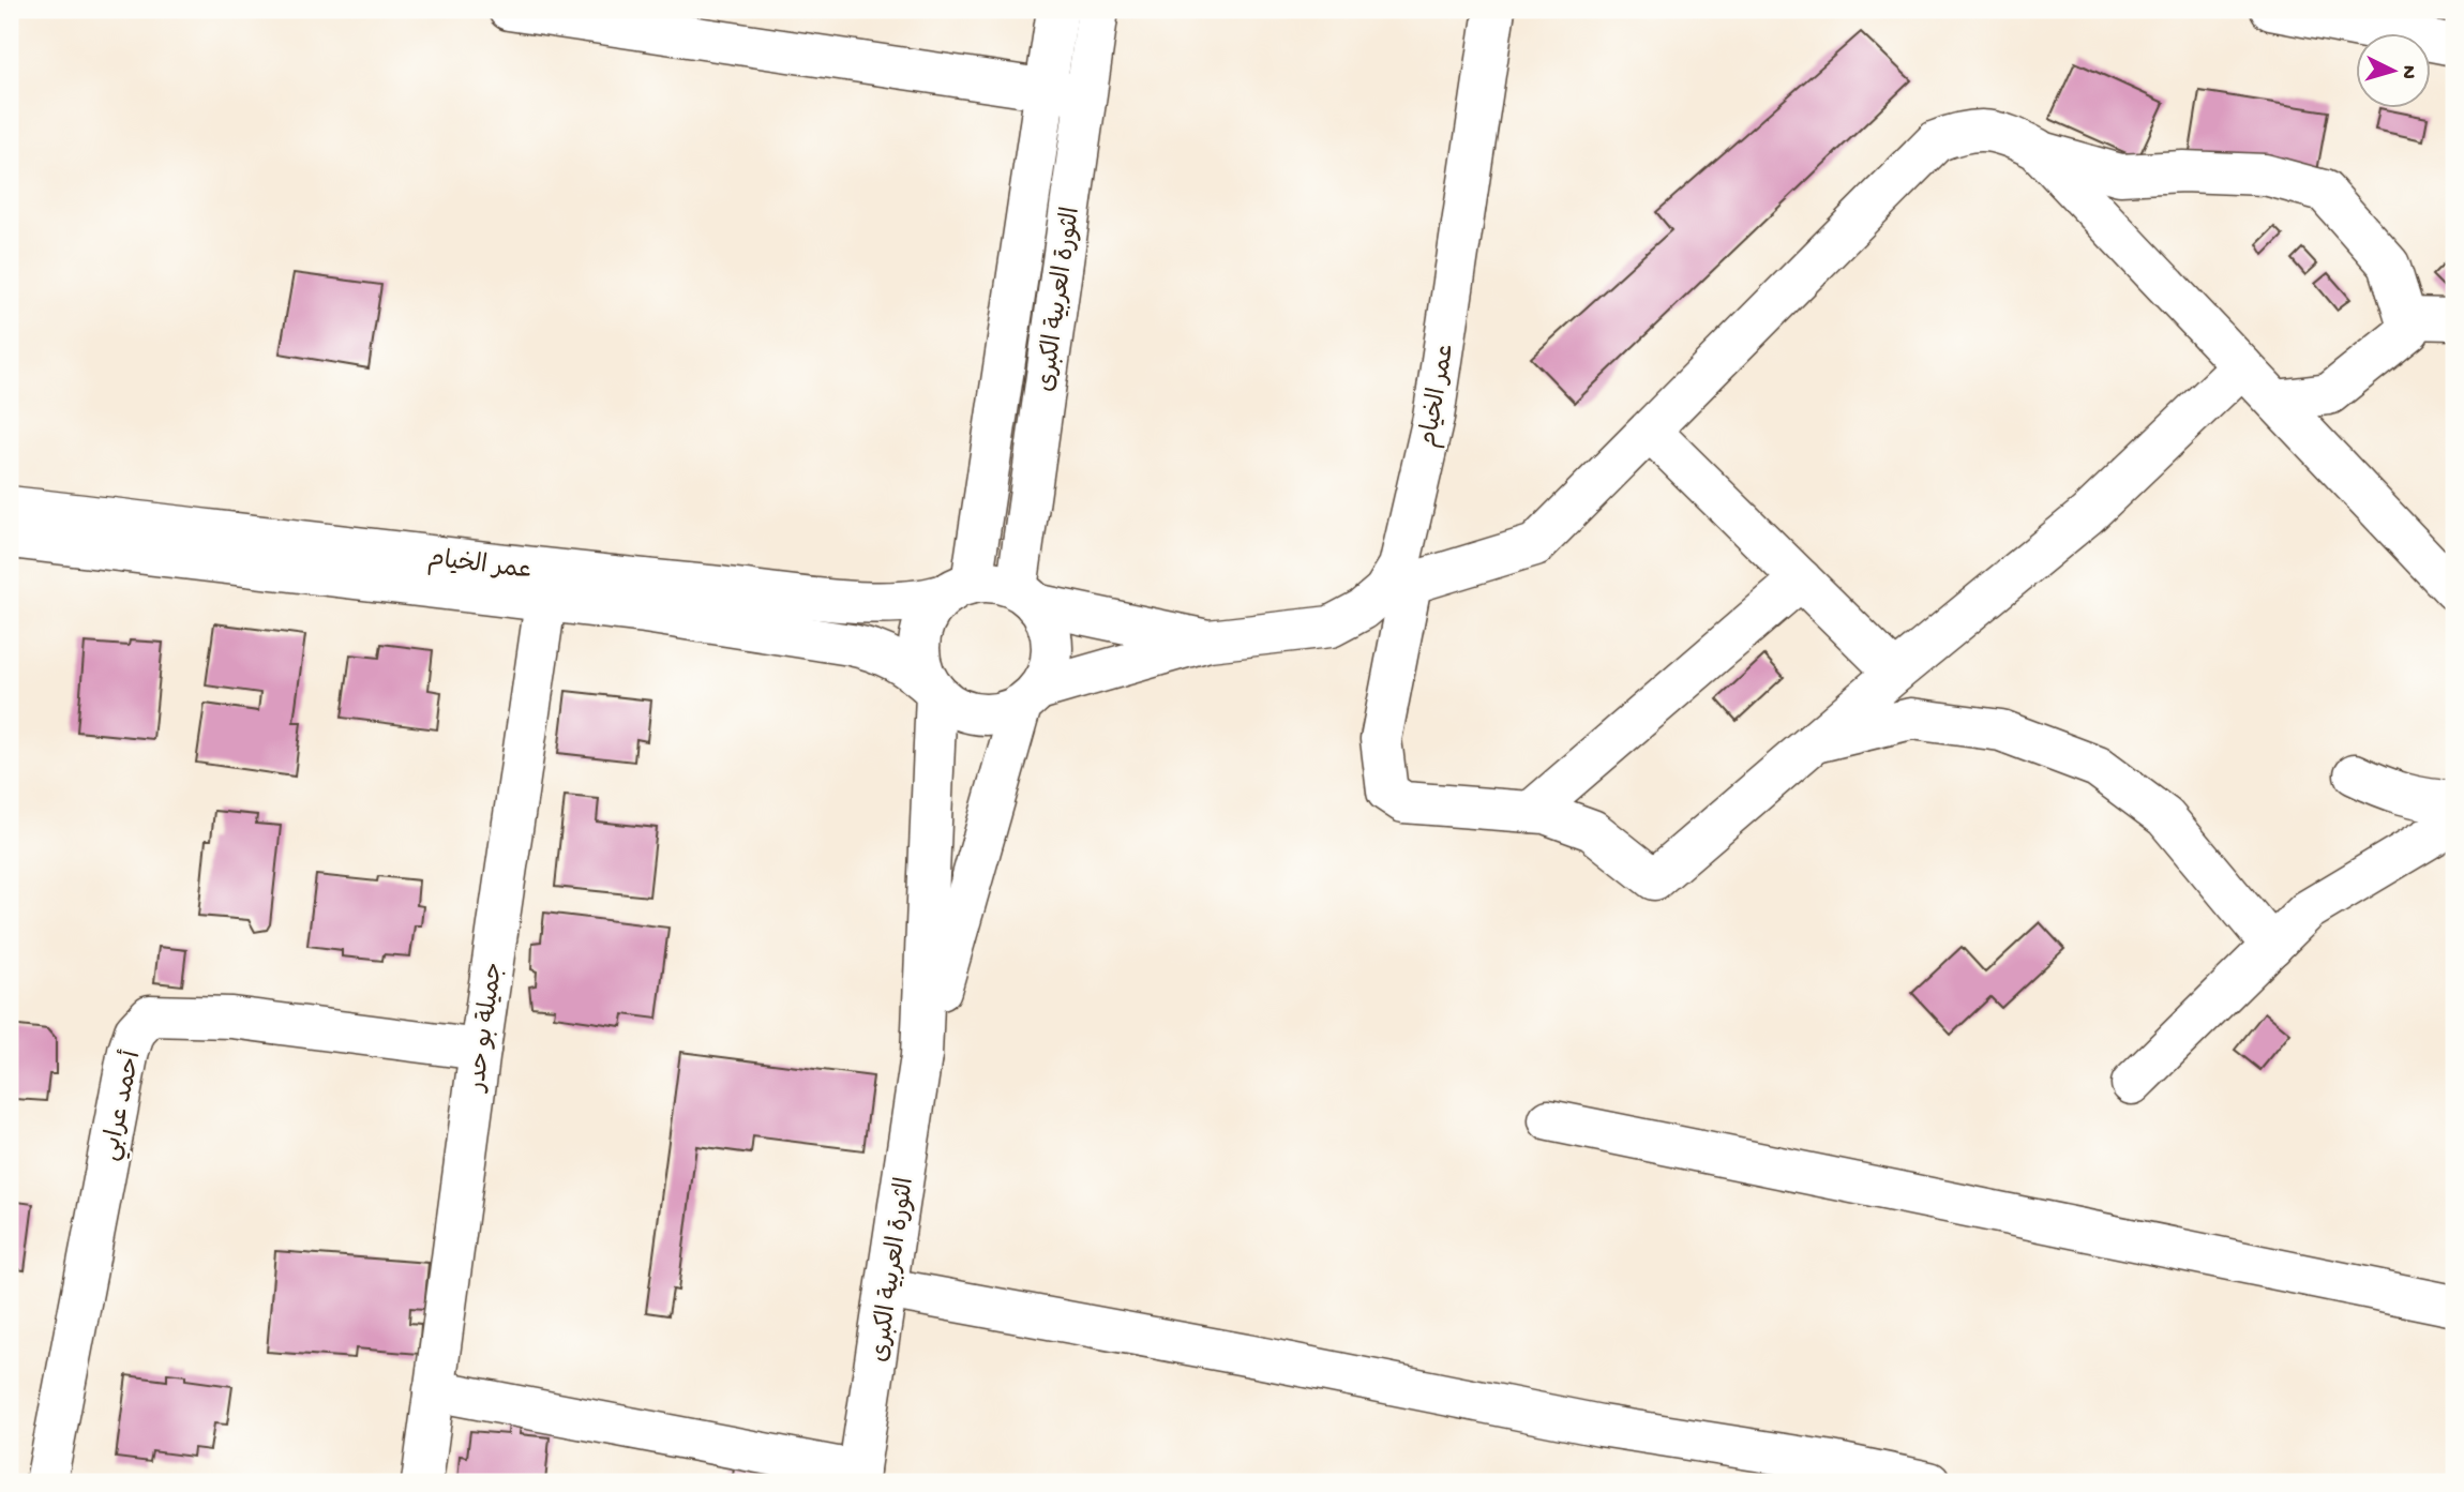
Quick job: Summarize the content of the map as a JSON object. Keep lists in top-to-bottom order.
{
  "streets": {
    "street": [
      "الثورة العربية الكبرى",
      "عمر الخيام",
      "جميلة بو حدر",
      "أحمد عرابي"
    ]
  },
  "crossings": [
    ["الثورة العربية الكبرى", "عمر الخيام"],
    ["عمر الخيام", "جميلة بو حدر"],
    ["جميلة بو حدر", "أحمد عرابي"]
  ],
  "north": "right"
}
